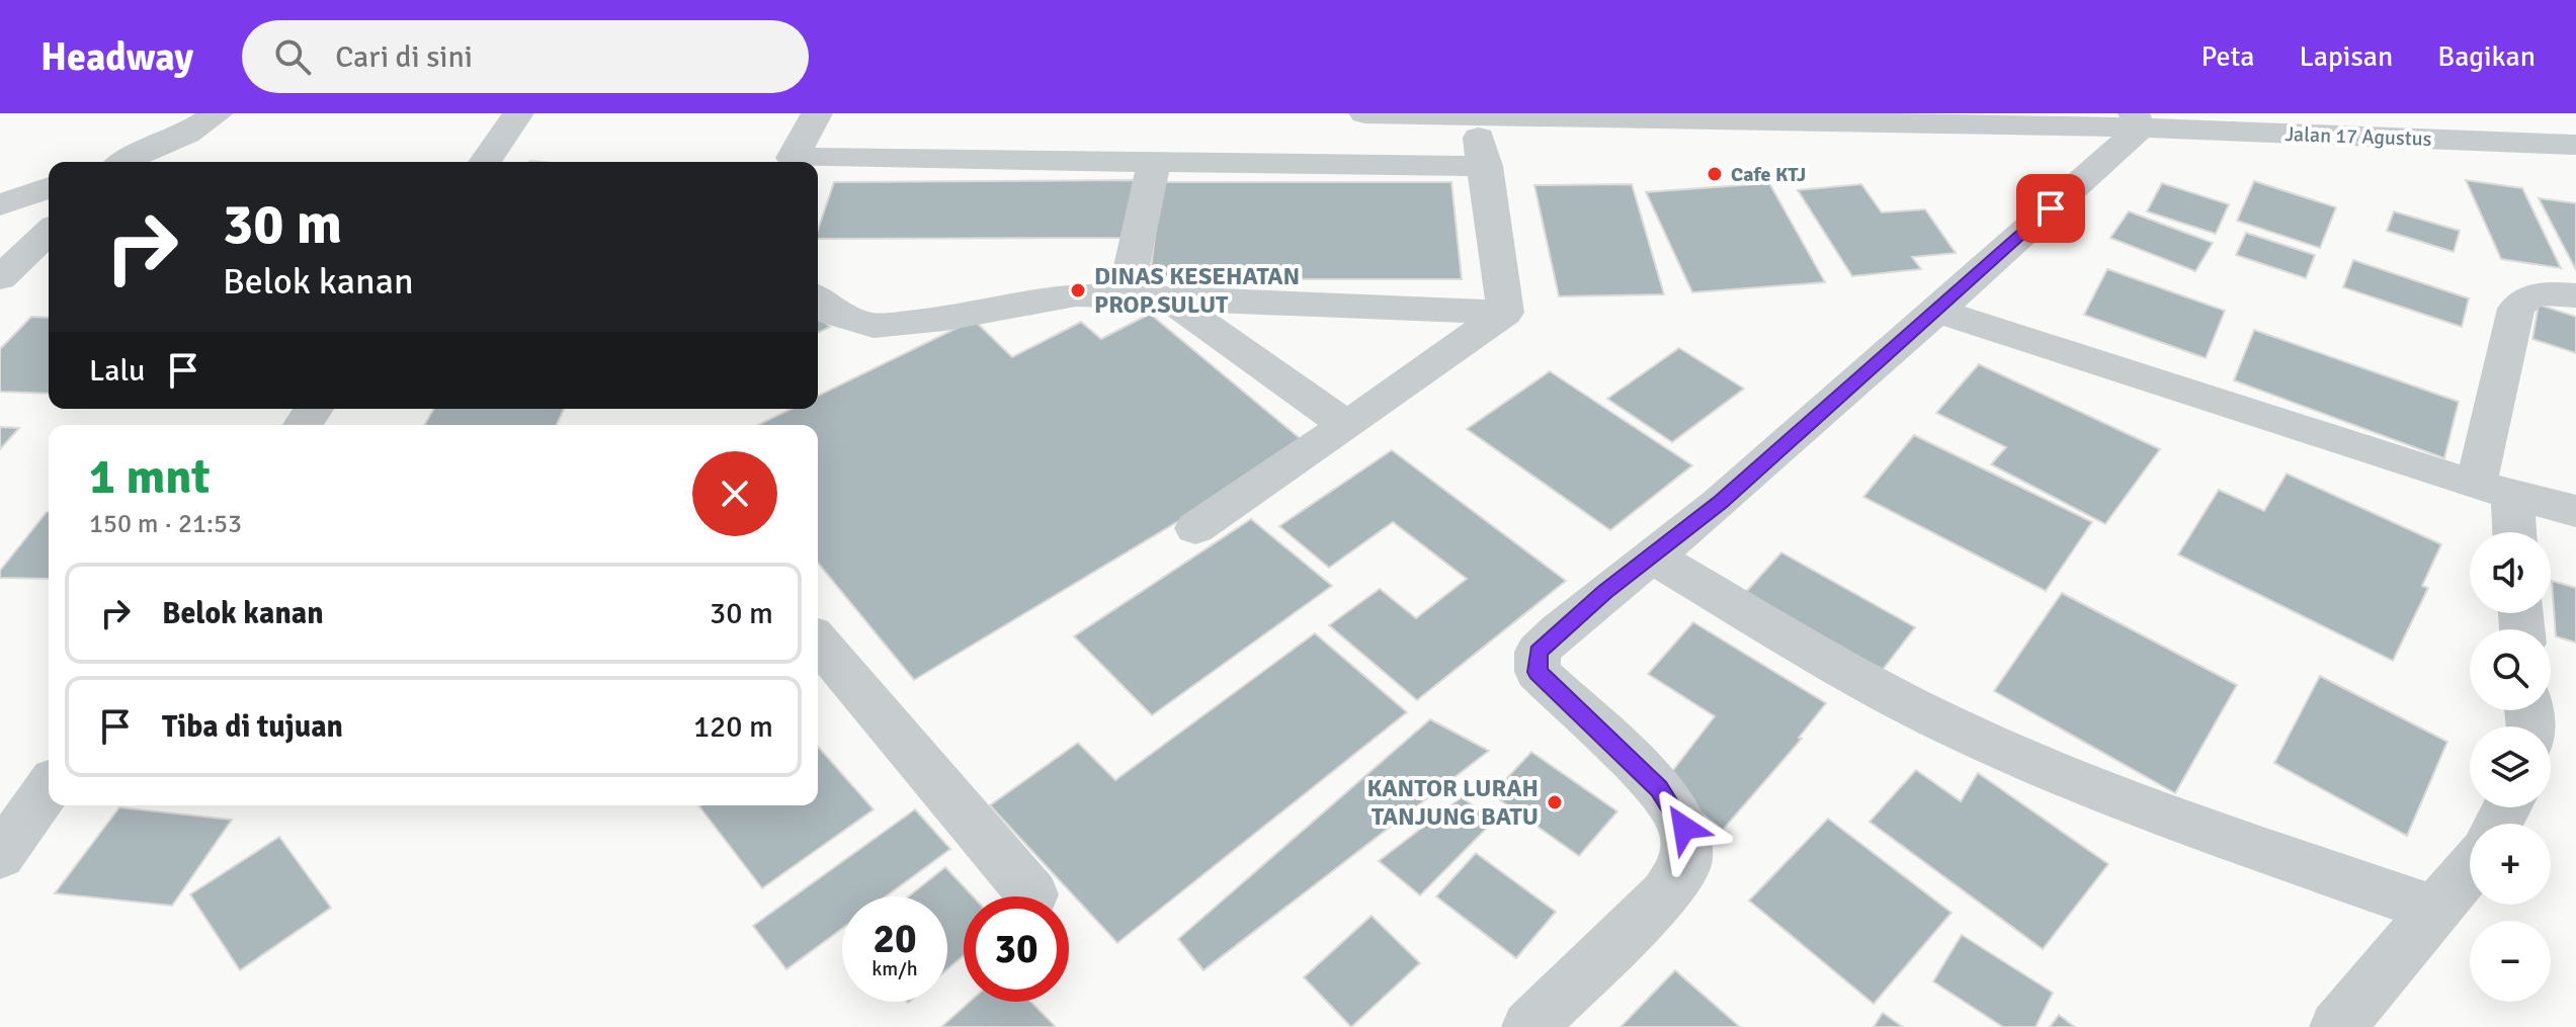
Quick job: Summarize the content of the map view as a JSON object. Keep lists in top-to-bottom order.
{
  "streets": {
    "street": ["Jalan 17 Agustus"]
  },
  "places": ["Cafe KTJ", "DINAS KESEHATAN PROP.SULUT", "KANTOR LURAH TANJUNG BATU"],
  "page": {
    "header": "Headway",
    "search": "Cari di sini",
    "nav": ["Peta", "Lapisan", "Bagikan"],
    "turn": ["30 m", "Belok kanan"],
    "then": "Lalu",
    "heading": ["1 mnt", "150 m · 21:53"],
    "map_buttons": ["+", "−"],
    "list": [
      {
        "name": "Belok kanan",
        "value": "30 m"
      },
      {
        "name": "Tiba di tujuan",
        "value": "120 m"
      }
    ],
    "speed": "20 km/h",
    "limit": "30"
  }
}
